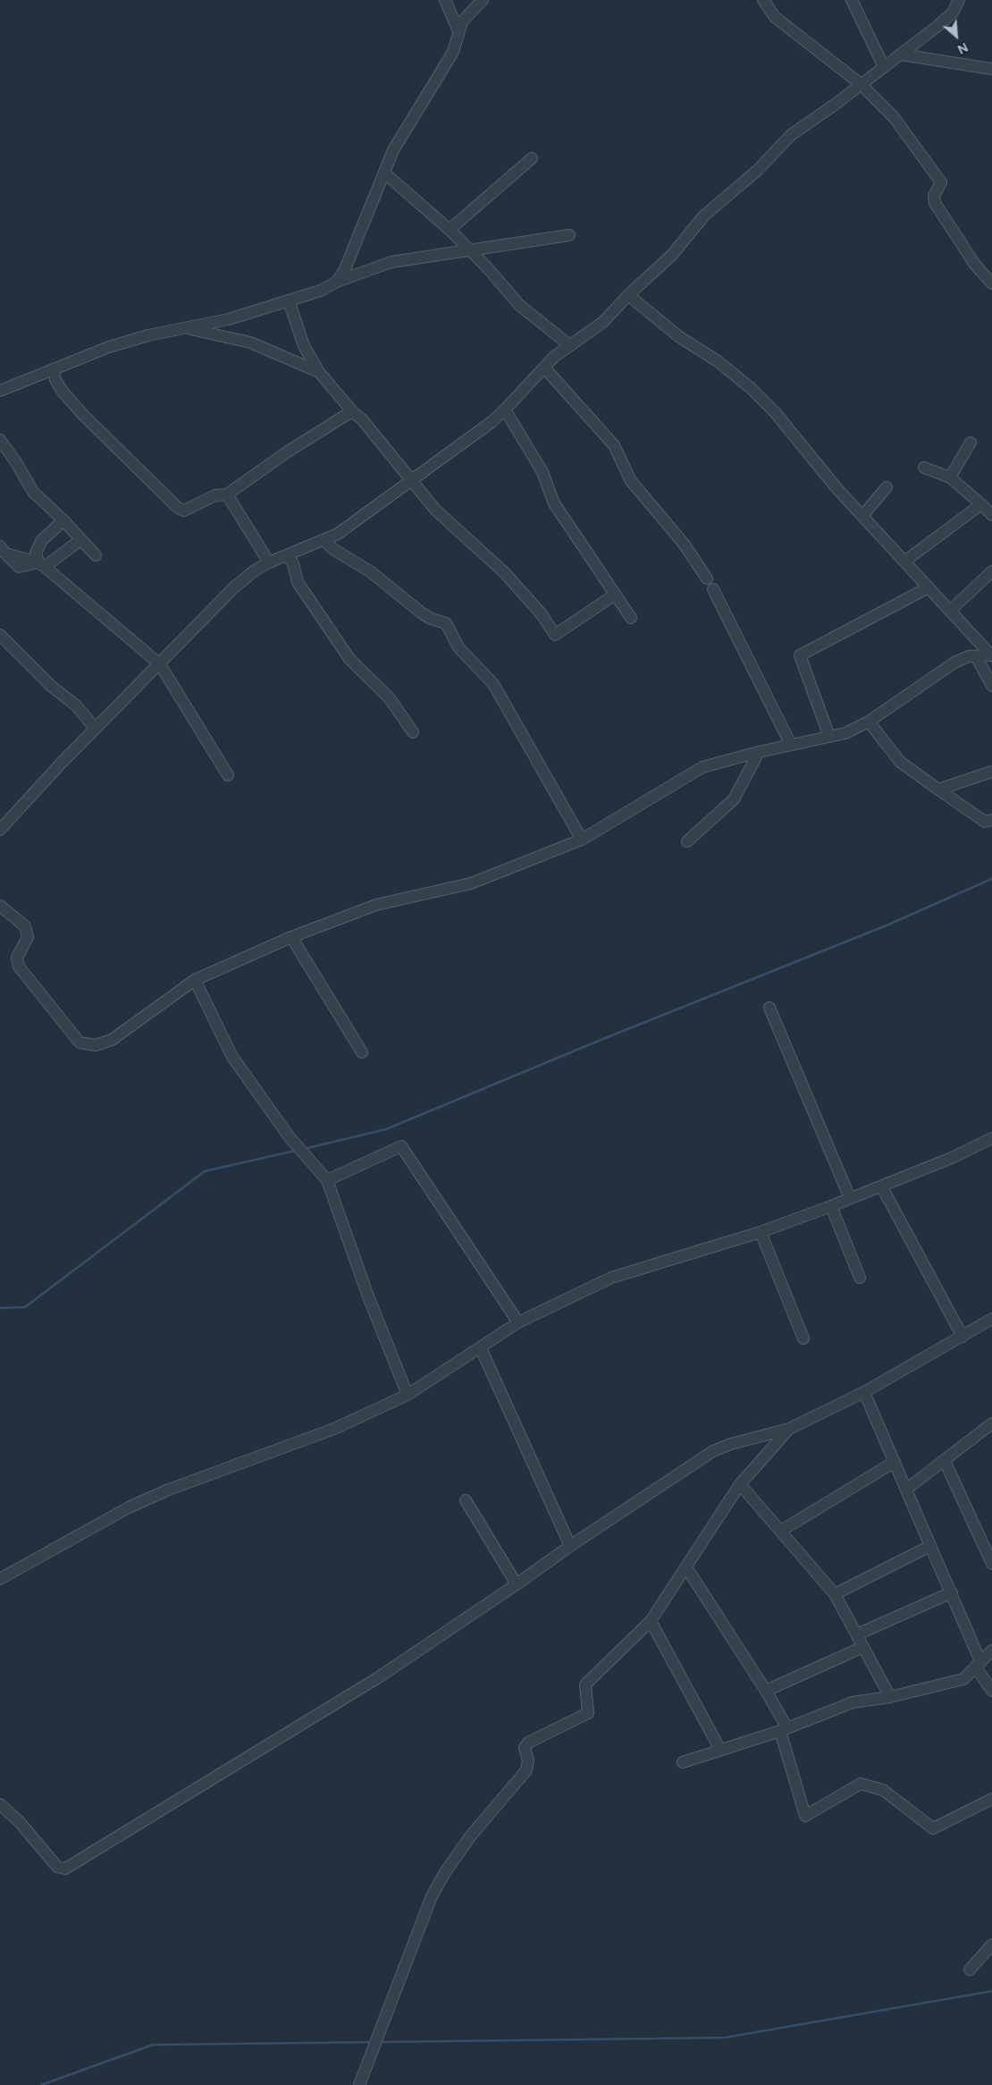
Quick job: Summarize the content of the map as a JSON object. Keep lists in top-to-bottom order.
{
  "north": "bottom right"
}
